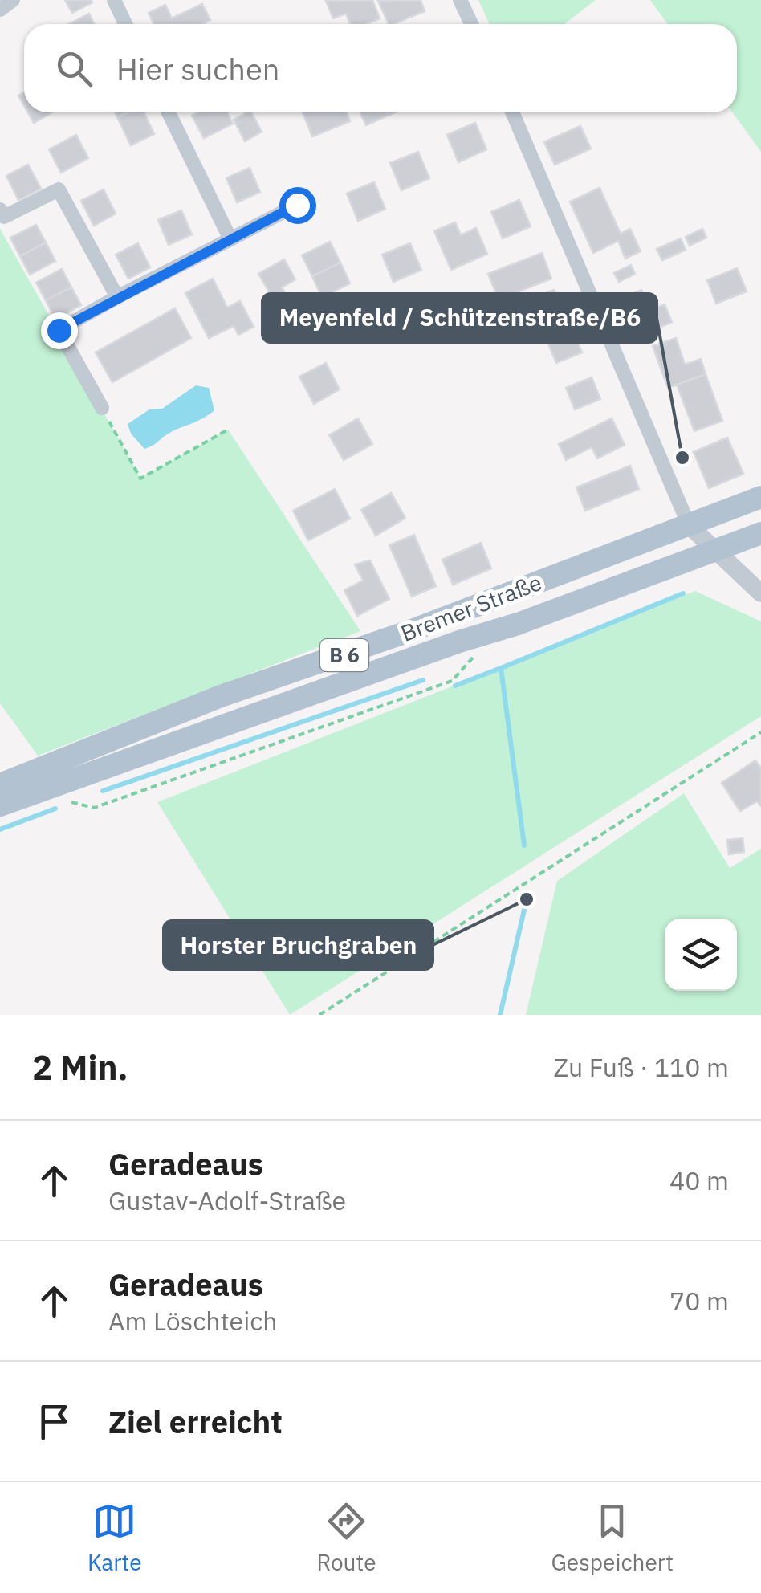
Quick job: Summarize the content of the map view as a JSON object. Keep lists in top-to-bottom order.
{
  "streets": {
    "main road": ["Bremer Straße", "B 6"]
  },
  "places": ["Meyenfeld / Schützenstraße/B6", "Horster Bruchgraben"],
  "page": {
    "search": "Hier suchen",
    "heading": ["2 Min.", "Zu Fuß · 110 m"],
    "list": [
      ["Geradeaus", "Gustav-Adolf-Straße", "40 m"],
      ["Geradeaus", "Am Löschteich", "70 m"],
      "Ziel erreicht"
    ],
    "nav": ["Karte", "Route", "Gespeichert"]
  }
}
